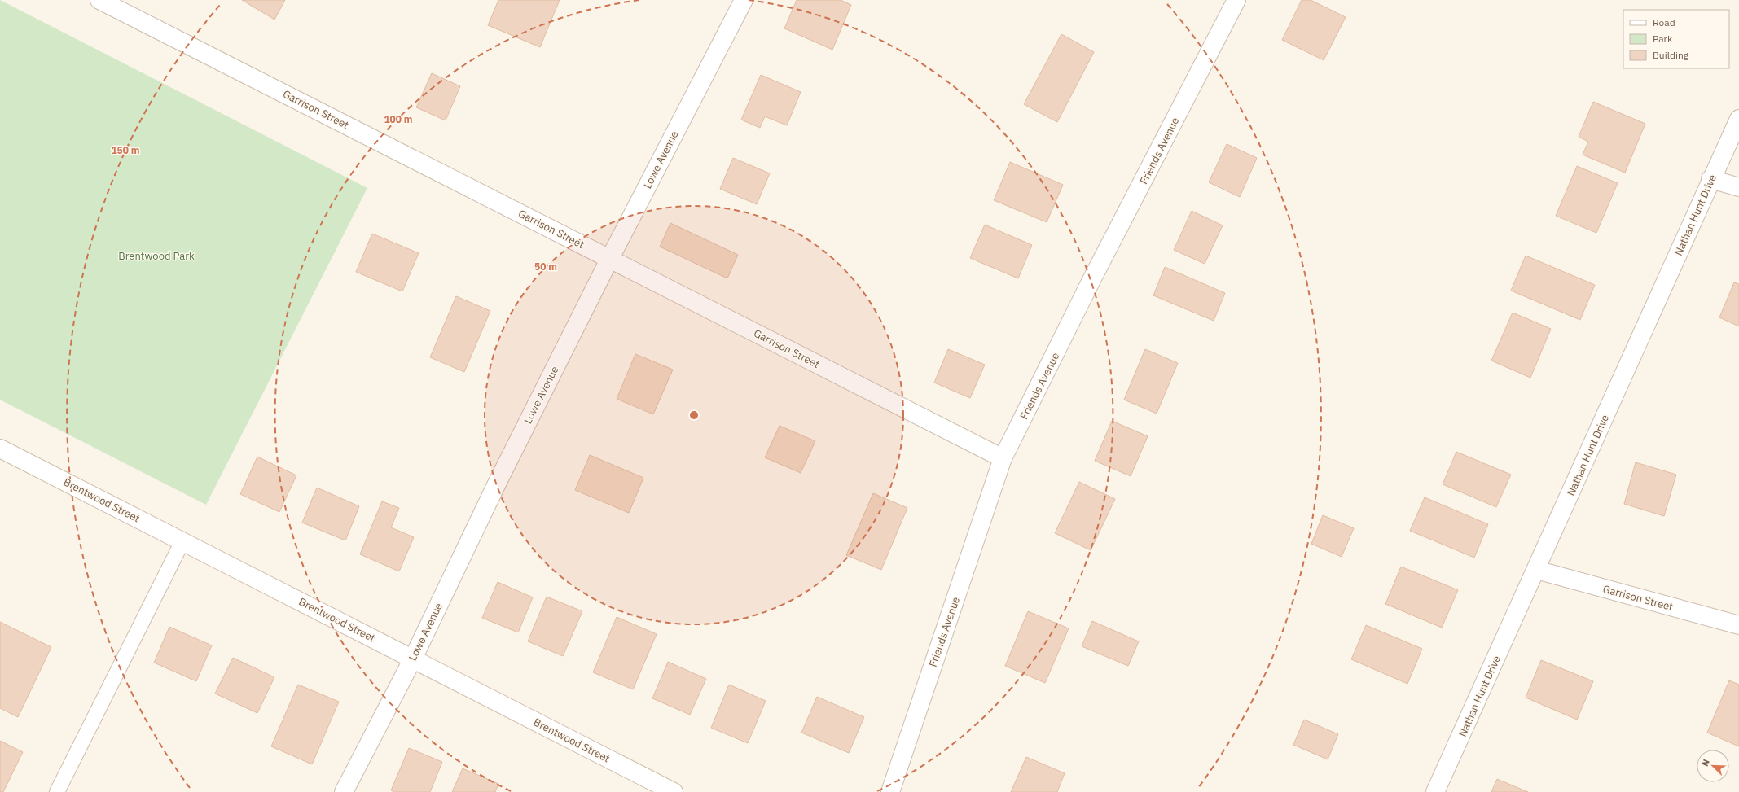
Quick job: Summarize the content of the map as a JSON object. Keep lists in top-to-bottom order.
{
  "streets": {
    "street": [
      "Garrison Street",
      "Friends Avenue",
      "Lowe Avenue",
      "Nathan Hunt Drive",
      "Brentwood Street"
    ]
  },
  "crossings": [
    ["Garrison Street", "Friends Avenue"],
    ["Garrison Street", "Lowe Avenue"],
    ["Garrison Street", "Nathan Hunt Drive"],
    ["Lowe Avenue", "Brentwood Street"]
  ],
  "parks": ["Brentwood Park"],
  "legend": ["Road", "Park", "Building"],
  "north": "top left",
  "rings": ["100 m", "150 m", "50 m"]
}
